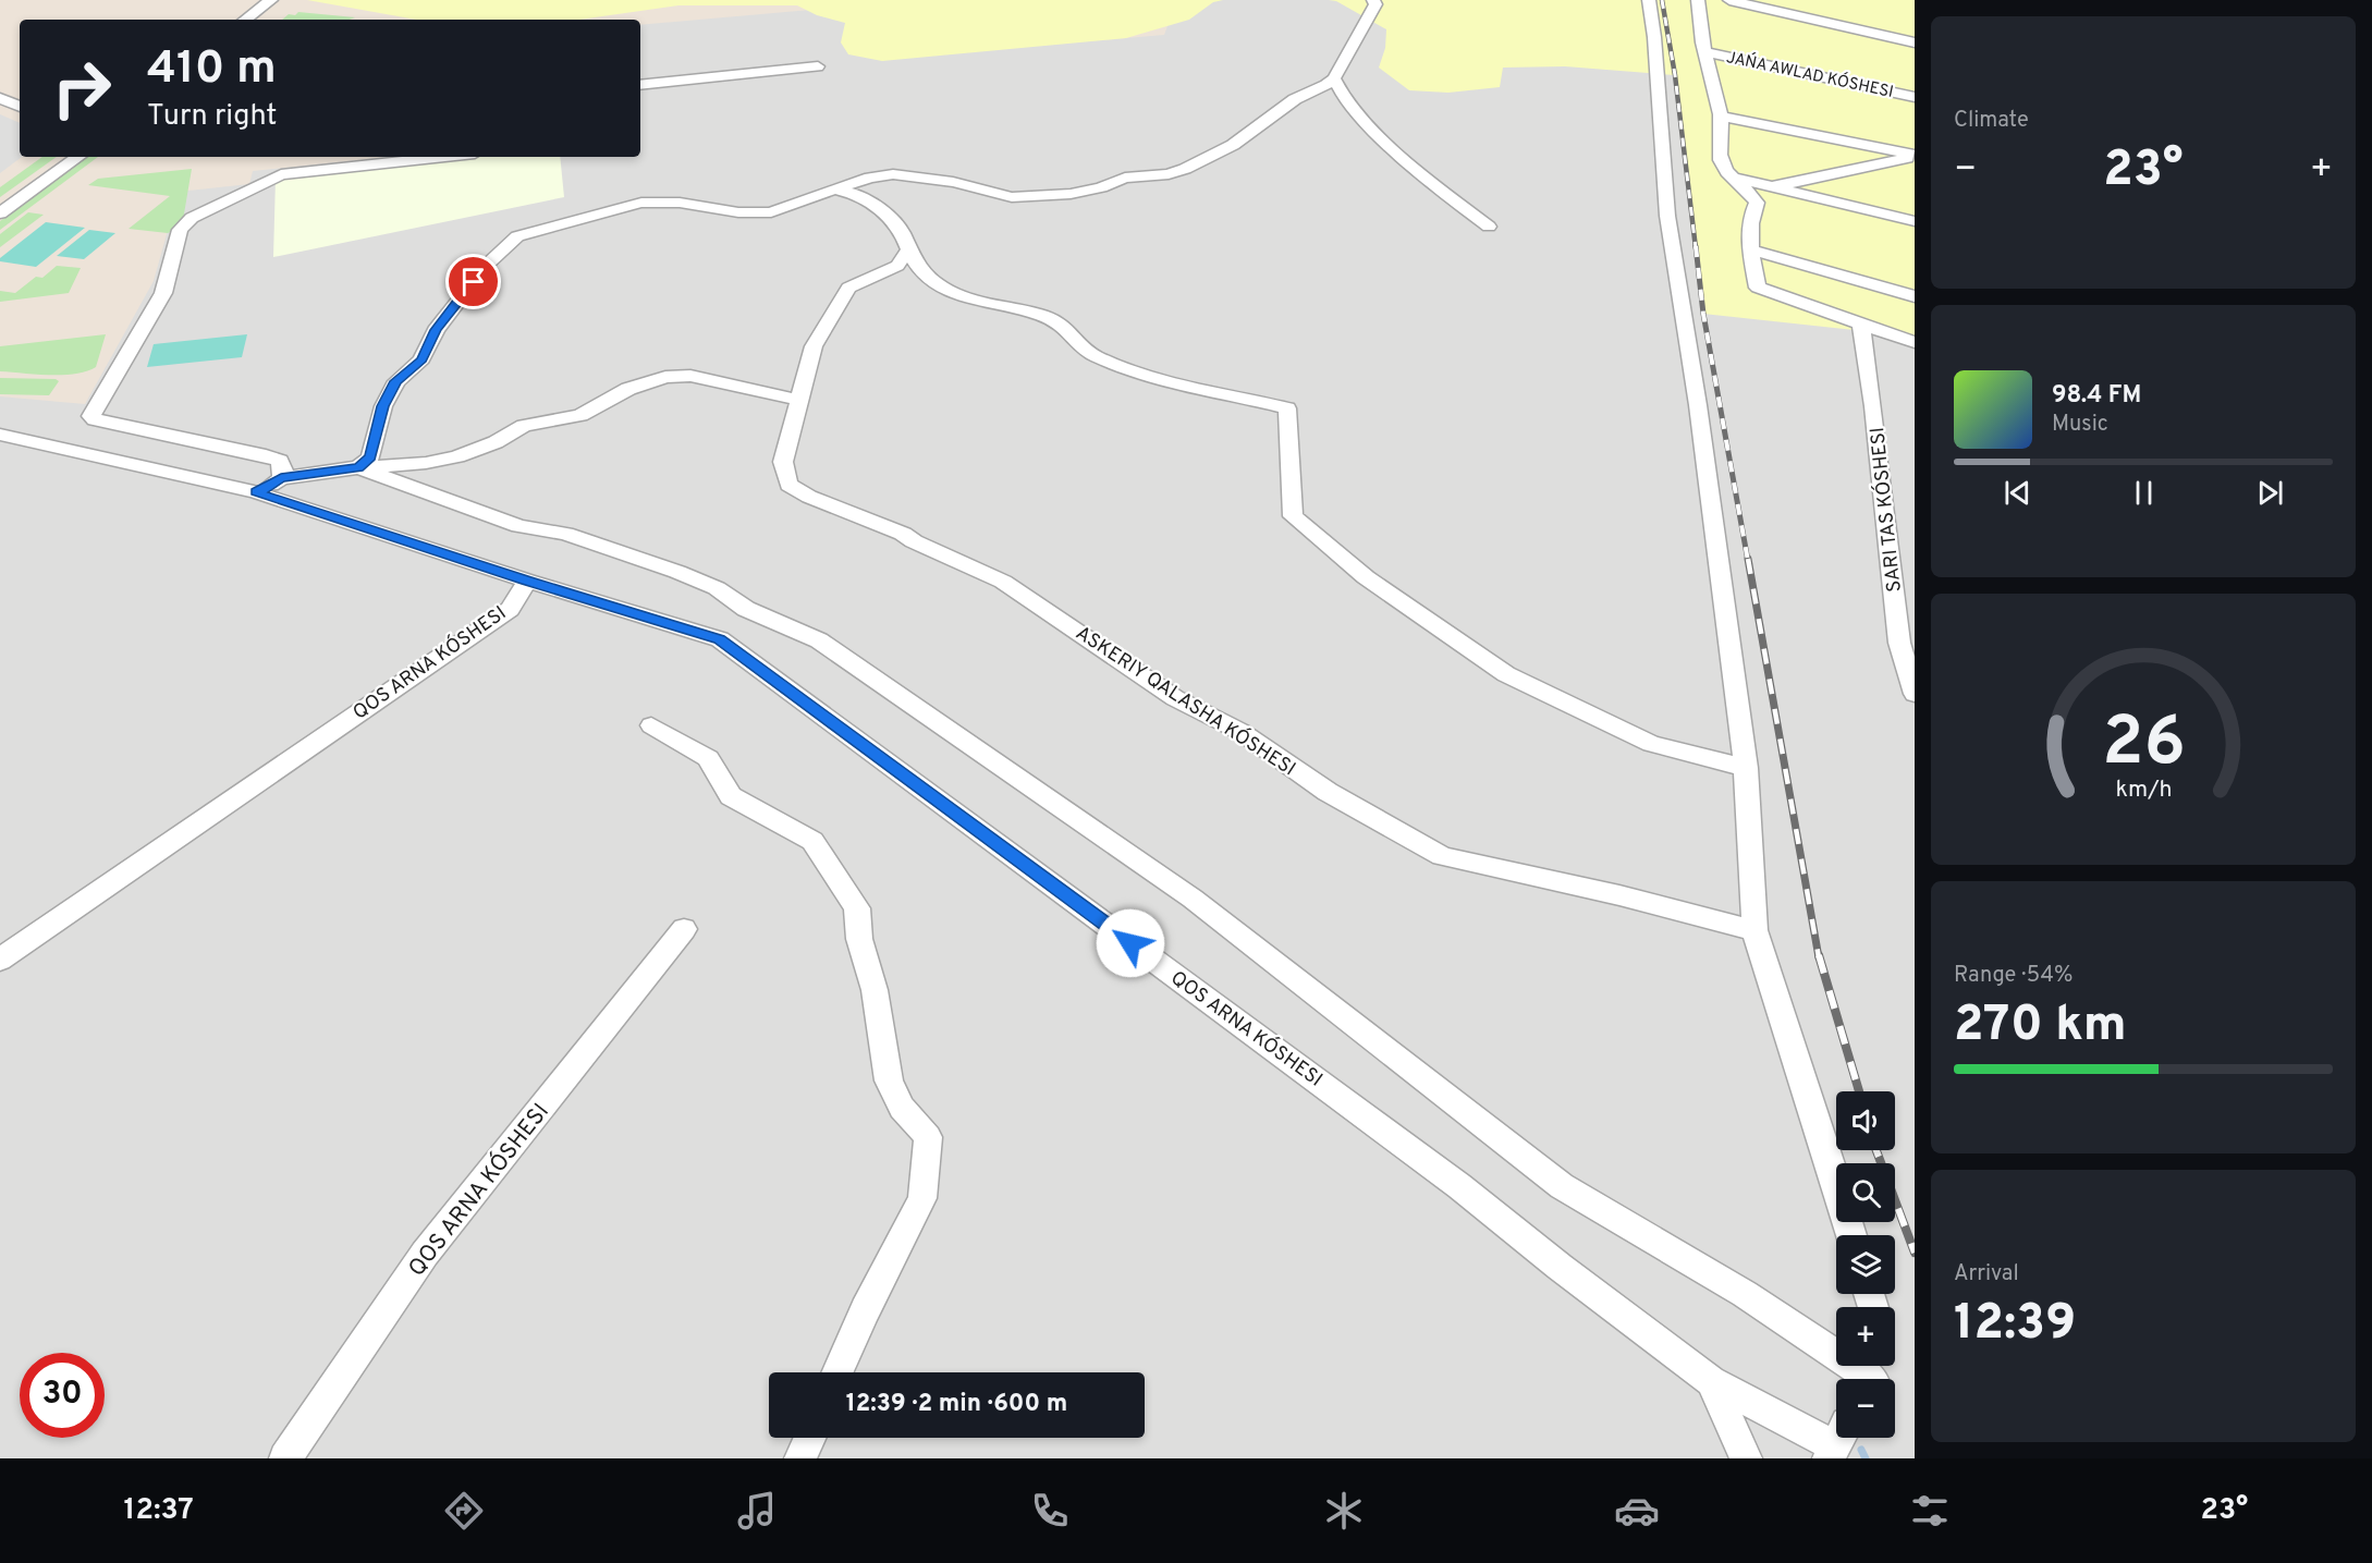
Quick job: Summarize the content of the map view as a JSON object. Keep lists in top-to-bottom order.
{
  "streets": {
    "street": ["JAŃA AWLAD KÓSHESI", "QOS ARNA KÓSHESI", "ASKERIY QALASHA KÓSHESI"]
  },
  "page": {
    "tile": [
      "Climate",
      ["Range · 54%", "270 km"],
      ["Arrival", "12:39"]
    ],
    "turn": ["410 m", "Turn right"],
    "heat": ["−", "23°", "+"],
    "song": ["98.4 FM", "Music"],
    "map_buttons": ["+", "−"],
    "limit": "30",
    "trip": "12:39 · 2 min · 600 m",
    "tabs": ["12:37", "23°"],
    "gauge": ["26", "km/h"]
  }
}
